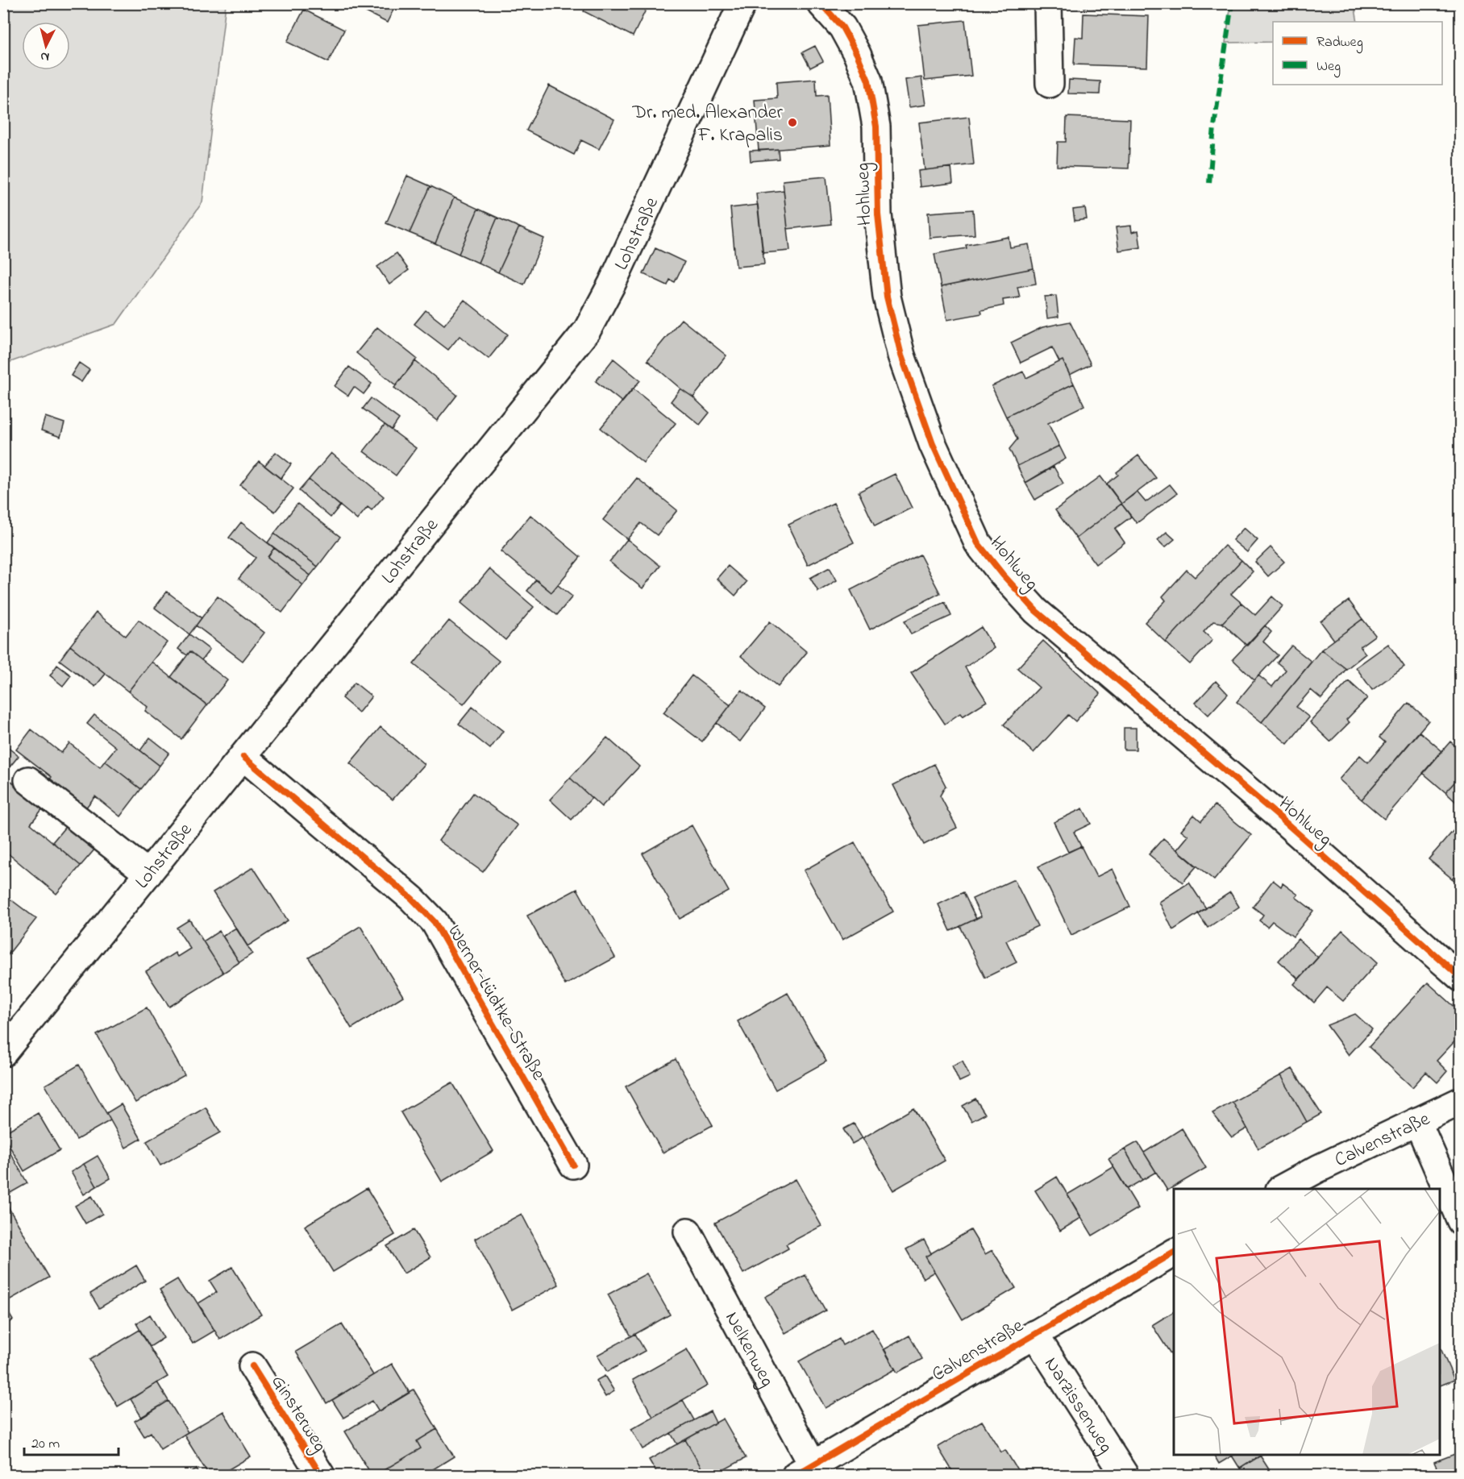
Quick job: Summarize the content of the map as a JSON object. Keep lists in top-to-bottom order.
{
  "streets": {
    "street": [
      "Hohlweg",
      "Lohstraße",
      "Werner-Lüdtke-Straße",
      "Calvenstraße",
      "Nelkenweg",
      "Narzissenweg",
      "Ginsterweg"
    ]
  },
  "crossings": [
    ["Lohstraße", "Werner-Lüdtke-Straße"],
    ["Calvenstraße", "Nelkenweg"],
    ["Calvenstraße", "Narzissenweg"]
  ],
  "places": ["Dr. med. Alexander F. Krapalis"],
  "legend": ["Radweg", "Weg"],
  "scale_bar": "20 m",
  "north": "bottom"
}
